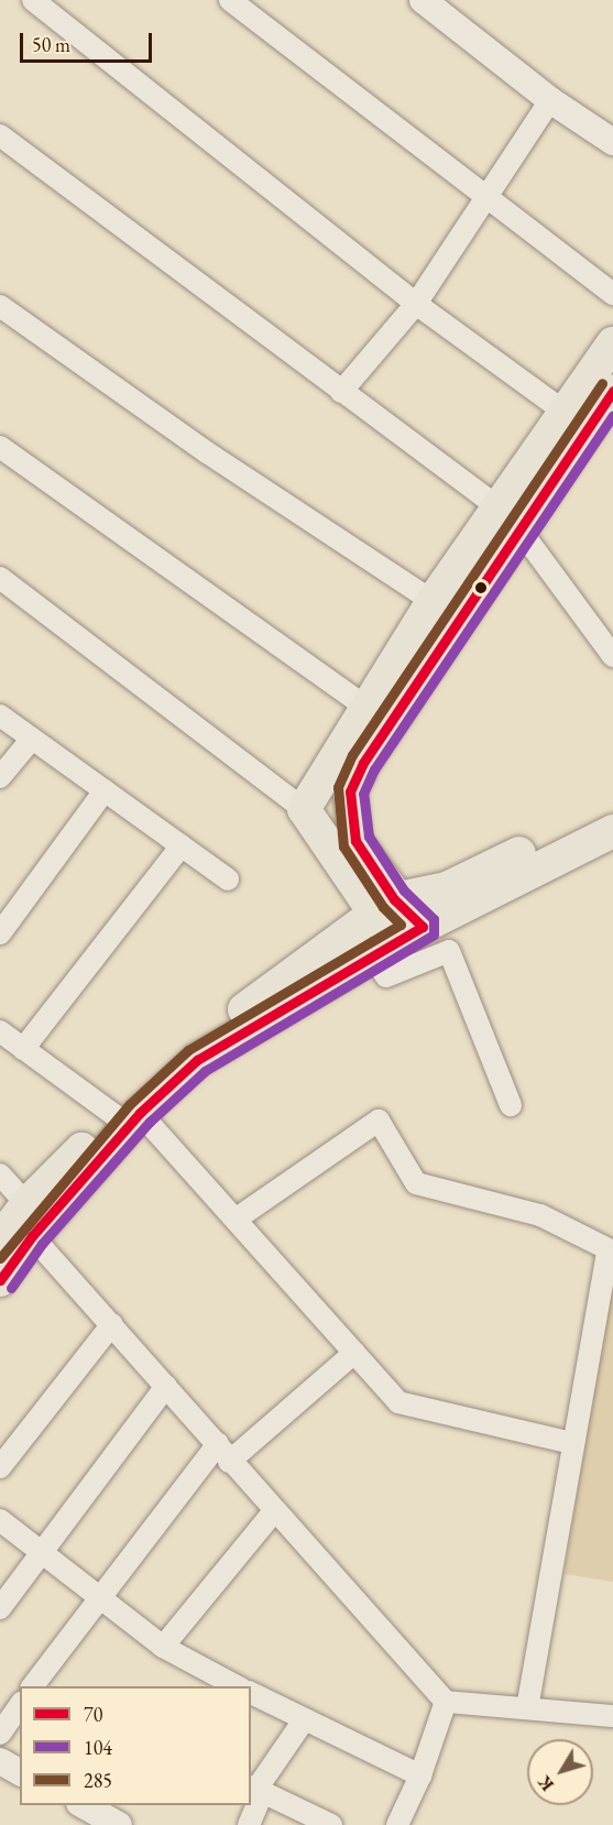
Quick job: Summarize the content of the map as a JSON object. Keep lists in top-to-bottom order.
{
  "lines": ["transit line 285", "transit line 70", "transit line 104"],
  "legend": ["70", "104", "285"],
  "scale_bar": "50 m",
  "north": "bottom left"
}
